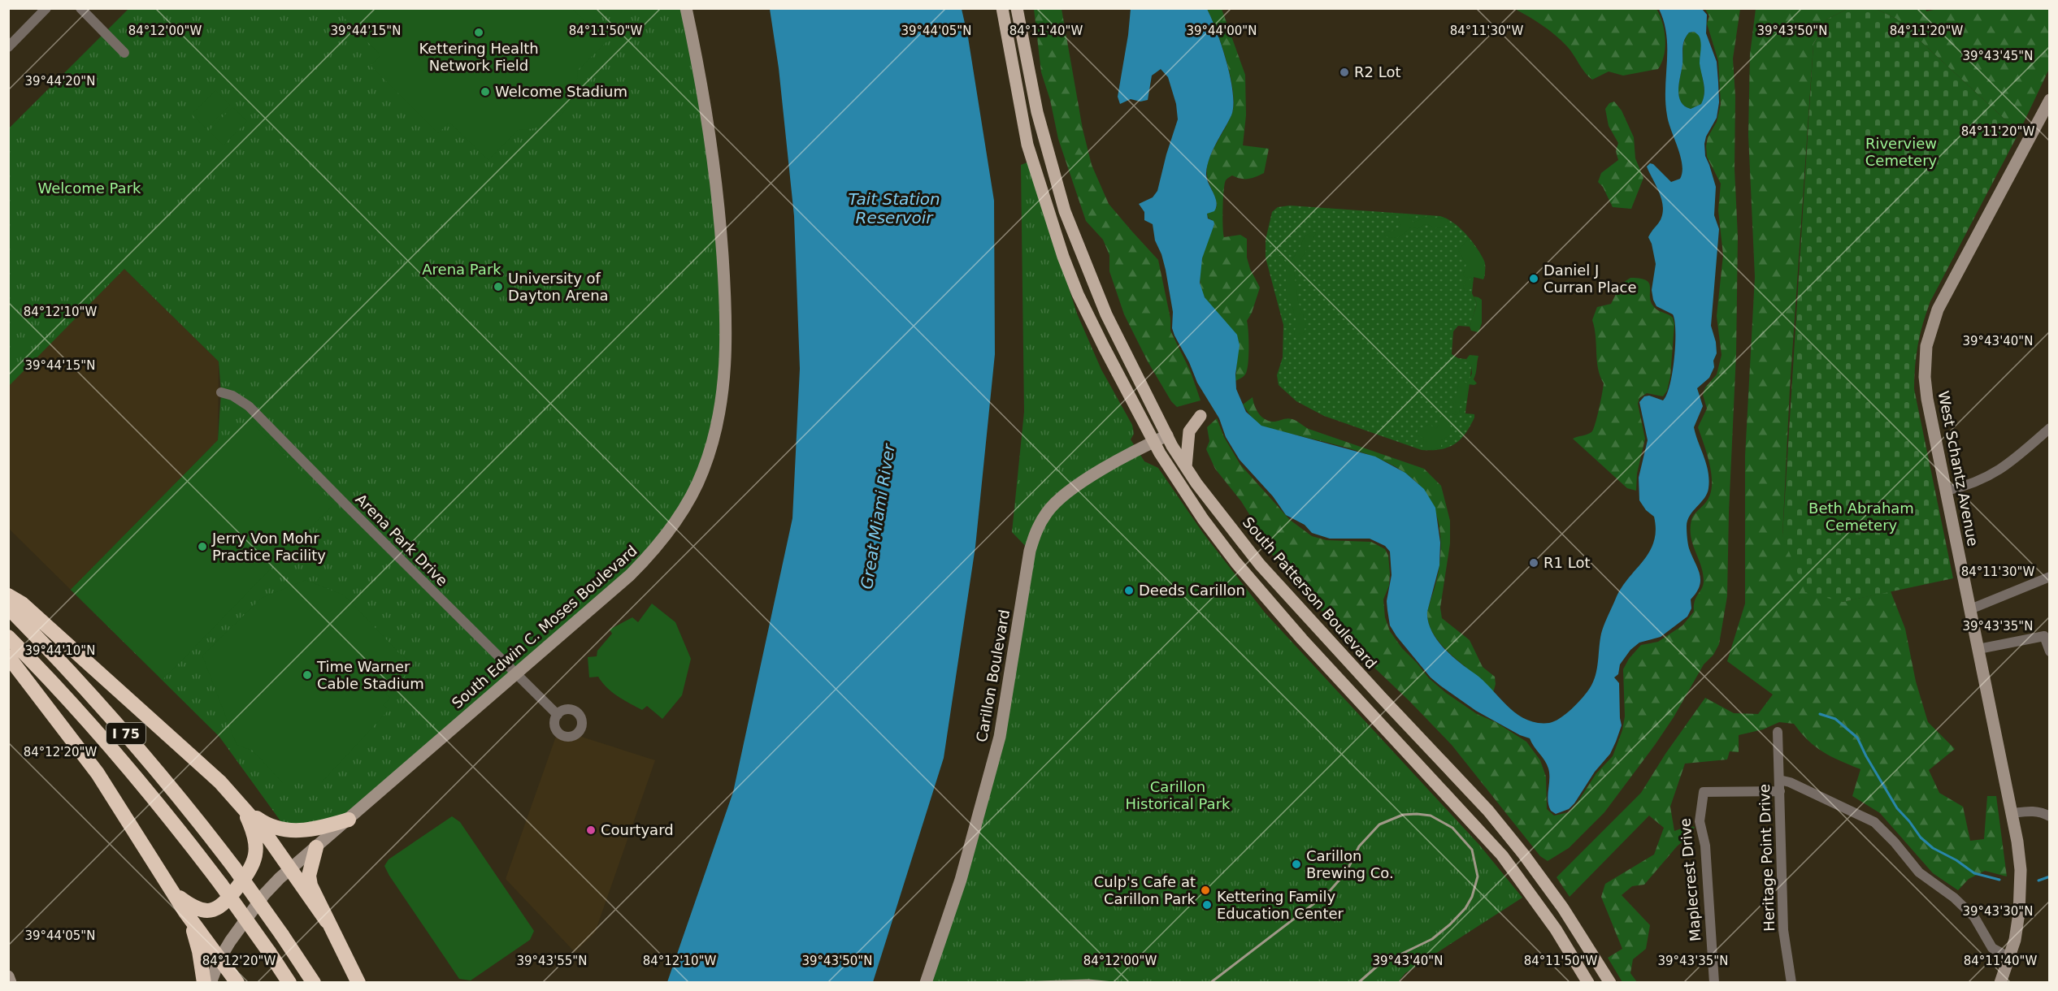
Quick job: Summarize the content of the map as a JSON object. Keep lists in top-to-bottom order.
{
  "streets": {
    "highway": ["I 75"],
    "main road": [
      "West Schantz Avenue",
      "South Patterson Boulevard",
      "South Edwin C. Moses Boulevard",
      "Carillon Boulevard"
    ],
    "street": ["Arena Park Drive", "Heritage Point Drive", "Maplecrest Drive"]
  },
  "crossings": [
    ["Arena Park Drive", "South Edwin C. Moses Boulevard"],
    ["South Patterson Boulevard", "Carillon Boulevard"],
    ["Heritage Point Drive", "Maplecrest Drive"]
  ],
  "water": ["Tait Station Reservoir", "Great Miami River"],
  "parks": [
    "Riverview Cemetery",
    "Welcome Park",
    "Arena Park",
    "Beth Abraham Cemetery",
    "Carillon Historical Park"
  ],
  "places": [
    "Kettering Health Network Field",
    "R2 Lot",
    "Welcome Stadium",
    "Daniel J Curran Place",
    "University of Dayton Arena",
    "Jerry Von Mohr Practice Facility",
    "R1 Lot",
    "Deeds Carillon",
    "Time Warner Cable Stadium",
    "Courtyard",
    "Carillon Brewing Co.",
    "Culp's Cafe at Carillon Park",
    "Kettering Family Education Center"
  ],
  "coordinates": [
    "84°11'50\"W",
    "84°12'00\"W",
    "39°44'15\"N",
    "39°44'05\"N",
    "84°11'40\"W",
    "84°11'30\"W",
    "39°43'50\"N",
    "84°11'20\"W",
    "39°44'00\"N",
    "39°43'45\"N",
    "39°44'20\"N",
    "84°12'10\"W",
    "39°43'40\"N",
    "39°43'35\"N",
    "39°44'10\"N",
    "84°12'20\"W",
    "39°43'30\"N",
    "39°43'55\"N"
  ]
}
